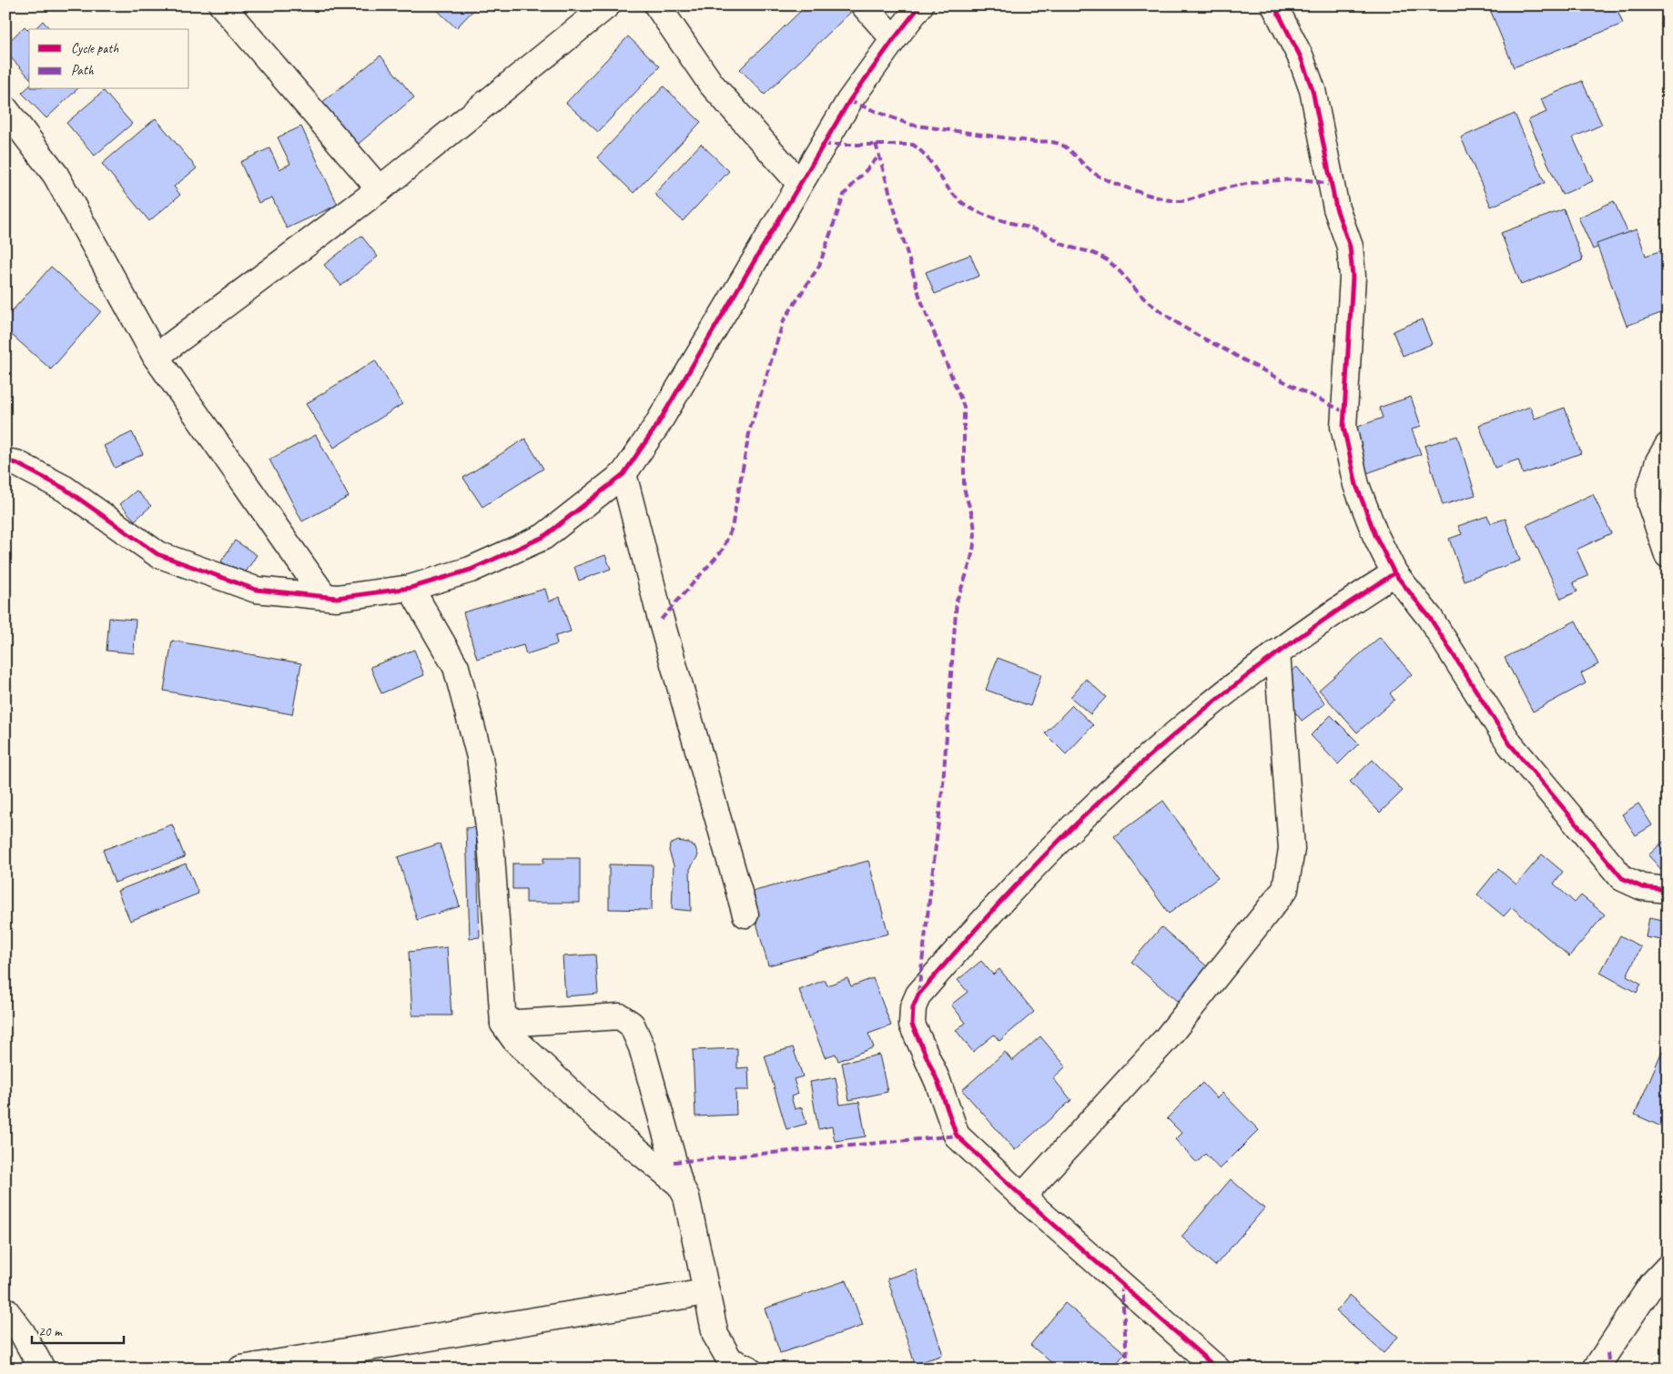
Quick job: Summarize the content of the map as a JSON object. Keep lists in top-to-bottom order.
{
  "legend": ["Cycle path", "Path"],
  "scale_bar": "20 m"
}
